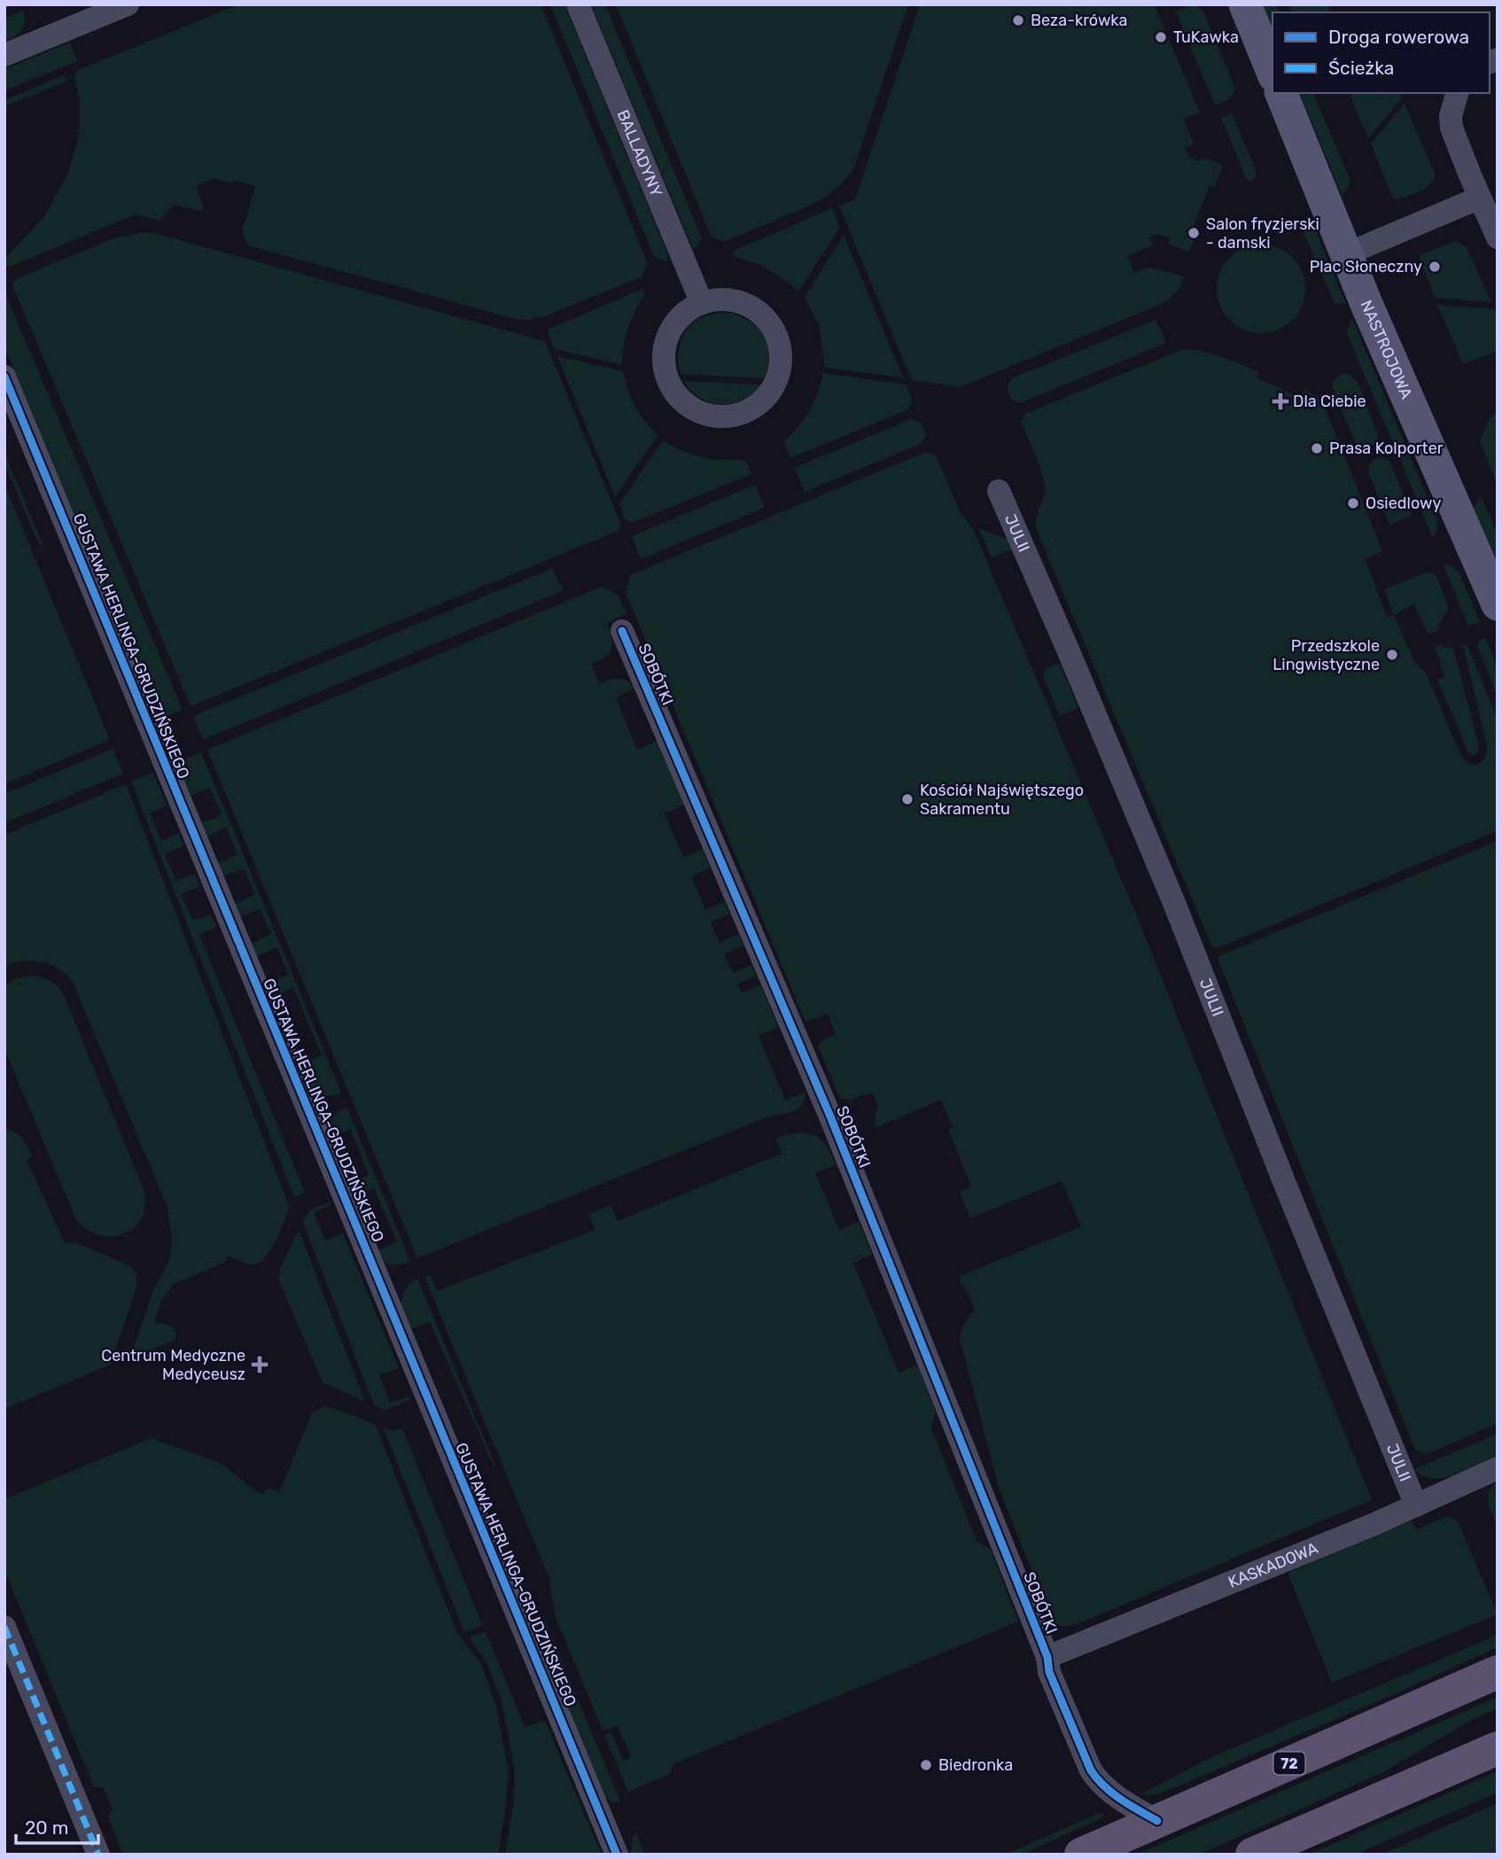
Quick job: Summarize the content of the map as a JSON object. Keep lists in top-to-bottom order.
{
  "streets": {
    "main road": ["72"],
    "street": [
      "BALLADYNY",
      "NASTROJOWA",
      "JULII",
      "GUSTAWA HERLINGA-GRUDZIŃSKIEGO",
      "SOBÓTKI",
      "KASKADOWA"
    ]
  },
  "crossings": [
    ["JULII", "KASKADOWA"],
    ["SOBÓTKI", "KASKADOWA"],
    ["SOBÓTKI", "72"]
  ],
  "places": {
    "other": [
      "Beza-krówka",
      "TuKawka",
      "Salon fryzjerski - damski",
      "Plac Słoneczny",
      "Prasa Kolporter",
      "Osiedlowy",
      "Przedszkole Lingwistyczne",
      "Kościół Najświętszego Sakramentu",
      "Biedronka"
    ],
    "health": ["Dla Ciebie", "Centrum Medyczne Medyceusz"]
  },
  "legend": ["Droga rowerowa", "Ścieżka"],
  "scale_bar": "20 m"
}
